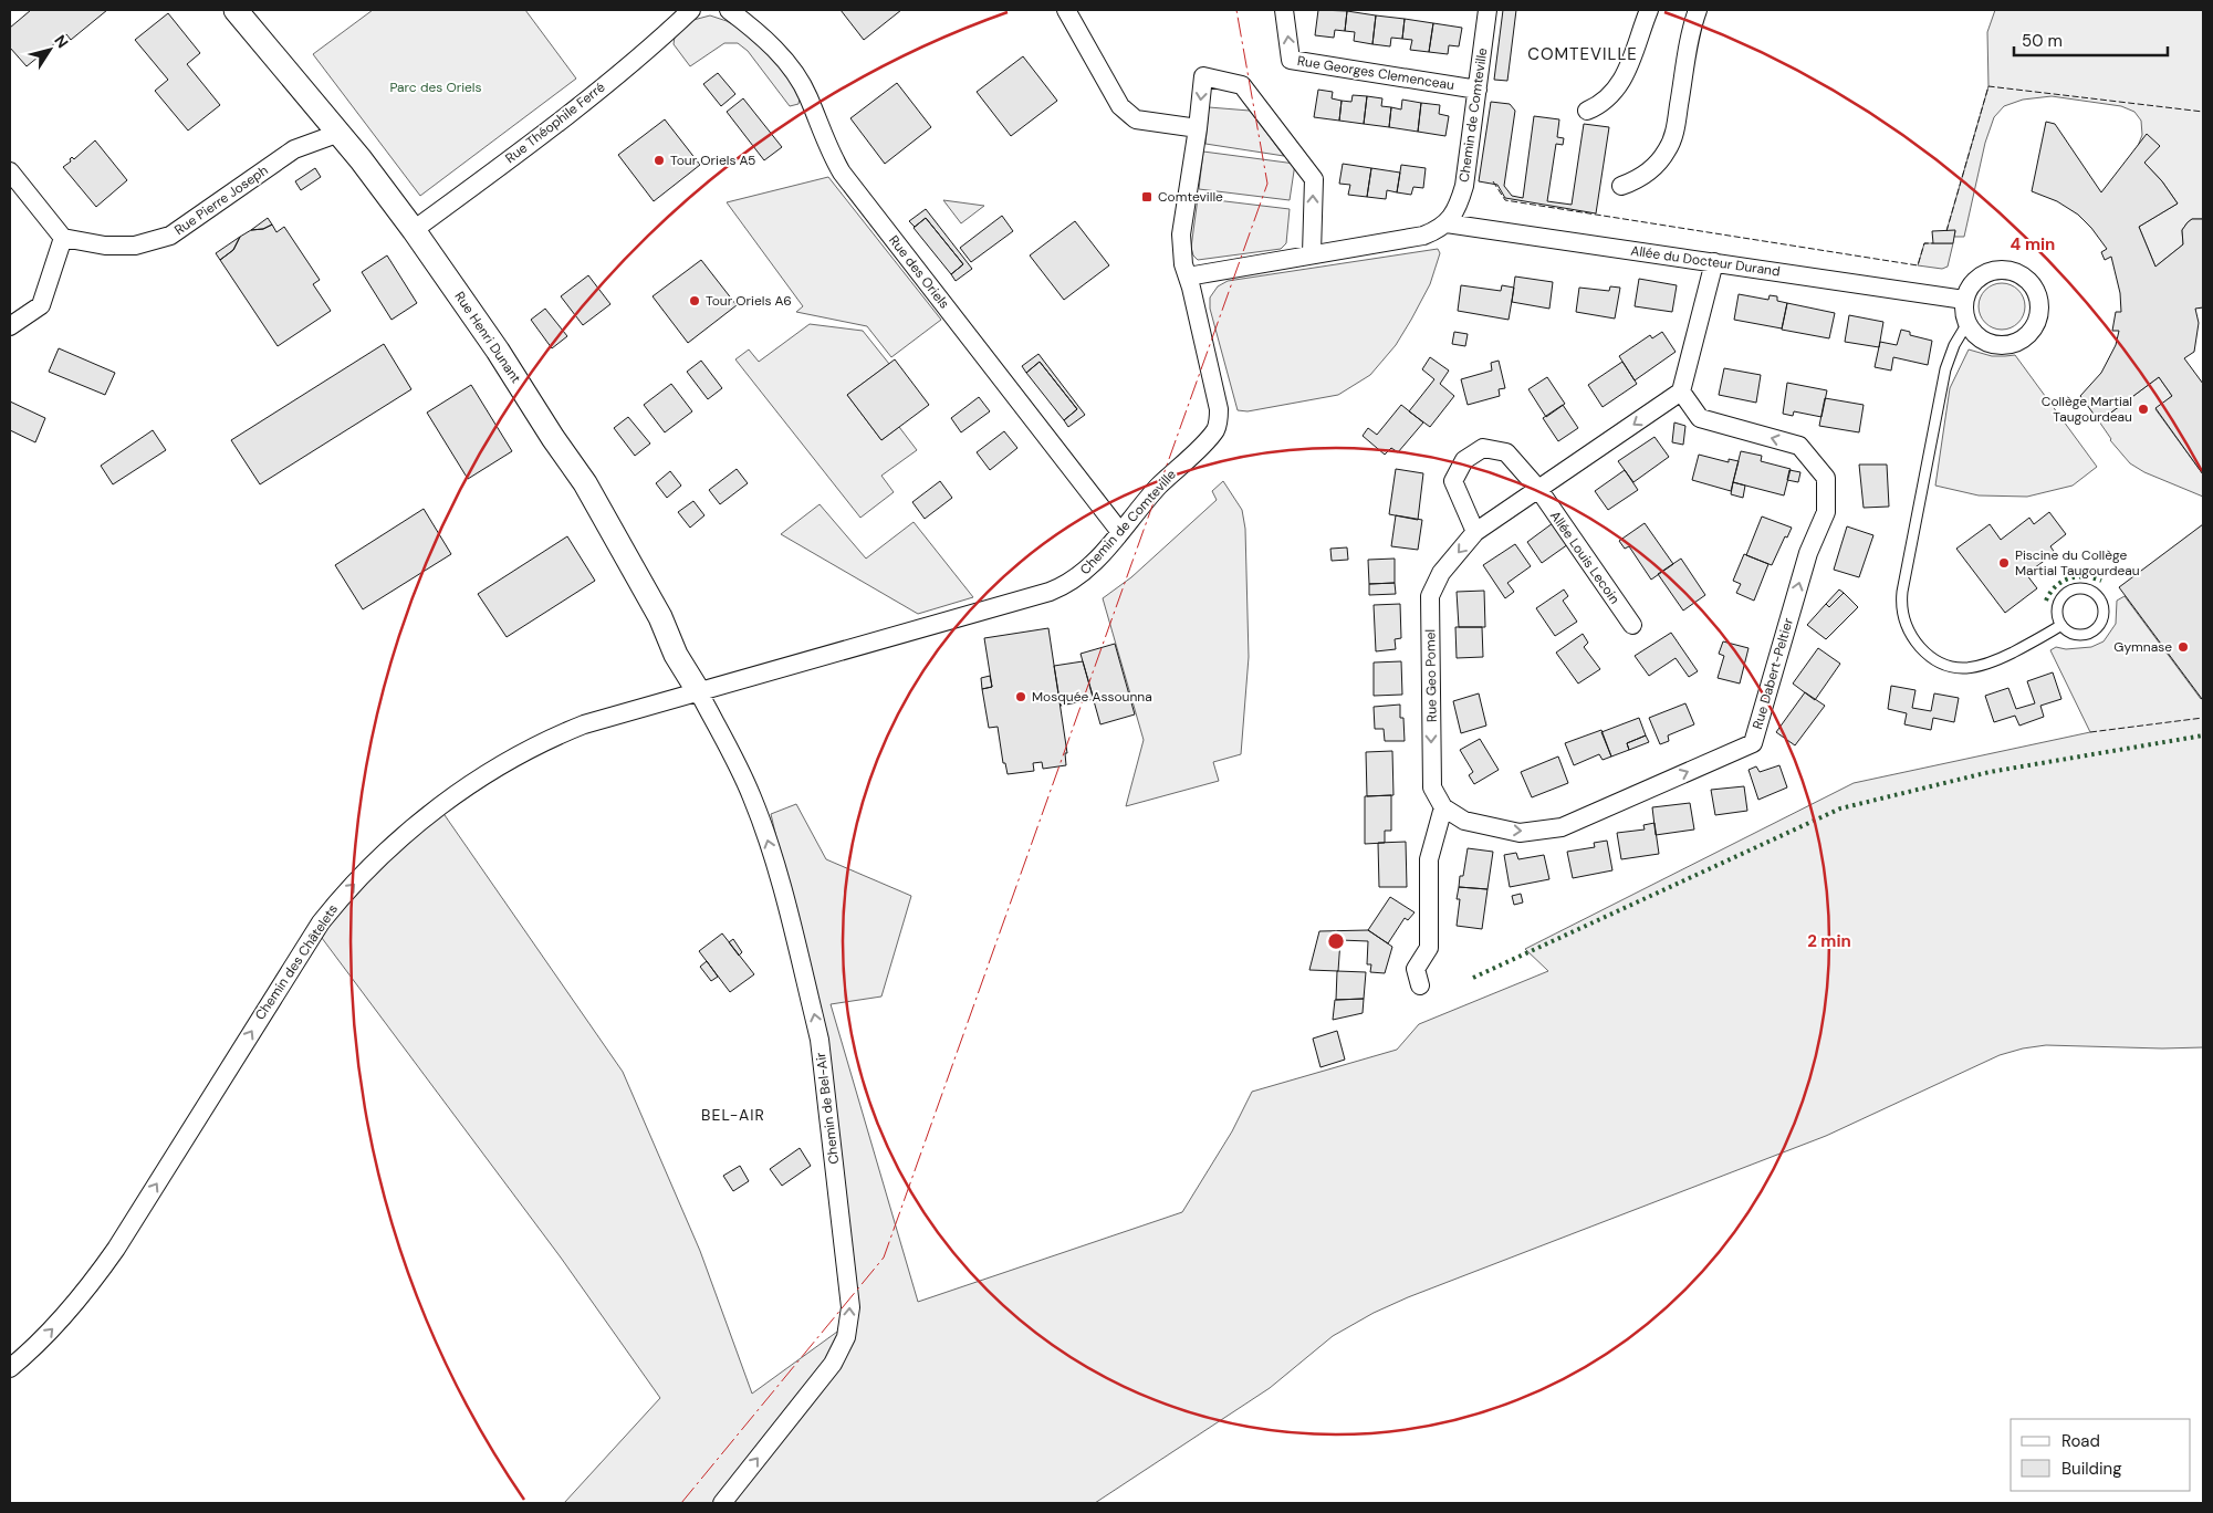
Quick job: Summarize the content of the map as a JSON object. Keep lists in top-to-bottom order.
{
  "streets": {
    "street": [
      "Rue Georges Clemenceau",
      "Chemin de Comteville",
      "Rue Théophile Ferré",
      "Rue Pierre Joseph",
      "Allée du Docteur Durand",
      "Rue des Oriels",
      "Rue Henri Dunant",
      "Allée Louis Lecoin",
      "Rue Dabert-Peltier",
      "Rue Geo Pomel",
      "Chemin des Châtelets",
      "Chemin de Bel-Air"
    ]
  },
  "crossings": [
    ["Rue Georges Clemenceau", "Chemin de Comteville"],
    ["Chemin de Comteville", "Allée du Docteur Durand"],
    ["Chemin de Comteville", "Rue des Oriels"],
    ["Chemin de Comteville", "Rue Henri Dunant"],
    ["Chemin de Comteville", "Chemin des Châtelets"],
    ["Chemin de Comteville", "Chemin de Bel-Air"],
    ["Rue Théophile Ferré", "Rue Henri Dunant"],
    ["Rue Pierre Joseph", "Rue Henri Dunant"],
    ["Rue Henri Dunant", "Chemin des Châtelets"],
    ["Rue Henri Dunant", "Chemin de Bel-Air"],
    ["Allée Louis Lecoin", "Rue Geo Pomel"],
    ["Rue Dabert-Peltier", "Rue Geo Pomel"],
    ["Chemin des Châtelets", "Chemin de Bel-Air"]
  ],
  "one_way": [
    "Rue Georges Clemenceau",
    "Rue Geo Pomel",
    "Chemin des Châtelets",
    "Chemin de Bel-Air"
  ],
  "districts": ["COMTEVILLE", "BEL-AIR"],
  "parks": ["Parc des Oriels"],
  "places": {
    "other": [
      "Tour Oriels A5",
      "Tour Oriels A6",
      "Collège Martial Taugourdeau",
      "Piscine du Collège Martial Taugourdeau",
      "Gymnase",
      "Mosquée Assounna"
    ],
    "transit": ["Comteville"]
  },
  "legend": ["Road", "Building"],
  "scale_bar": "50 m",
  "north": "top right",
  "rings": ["4 min", "2 min"]
}
